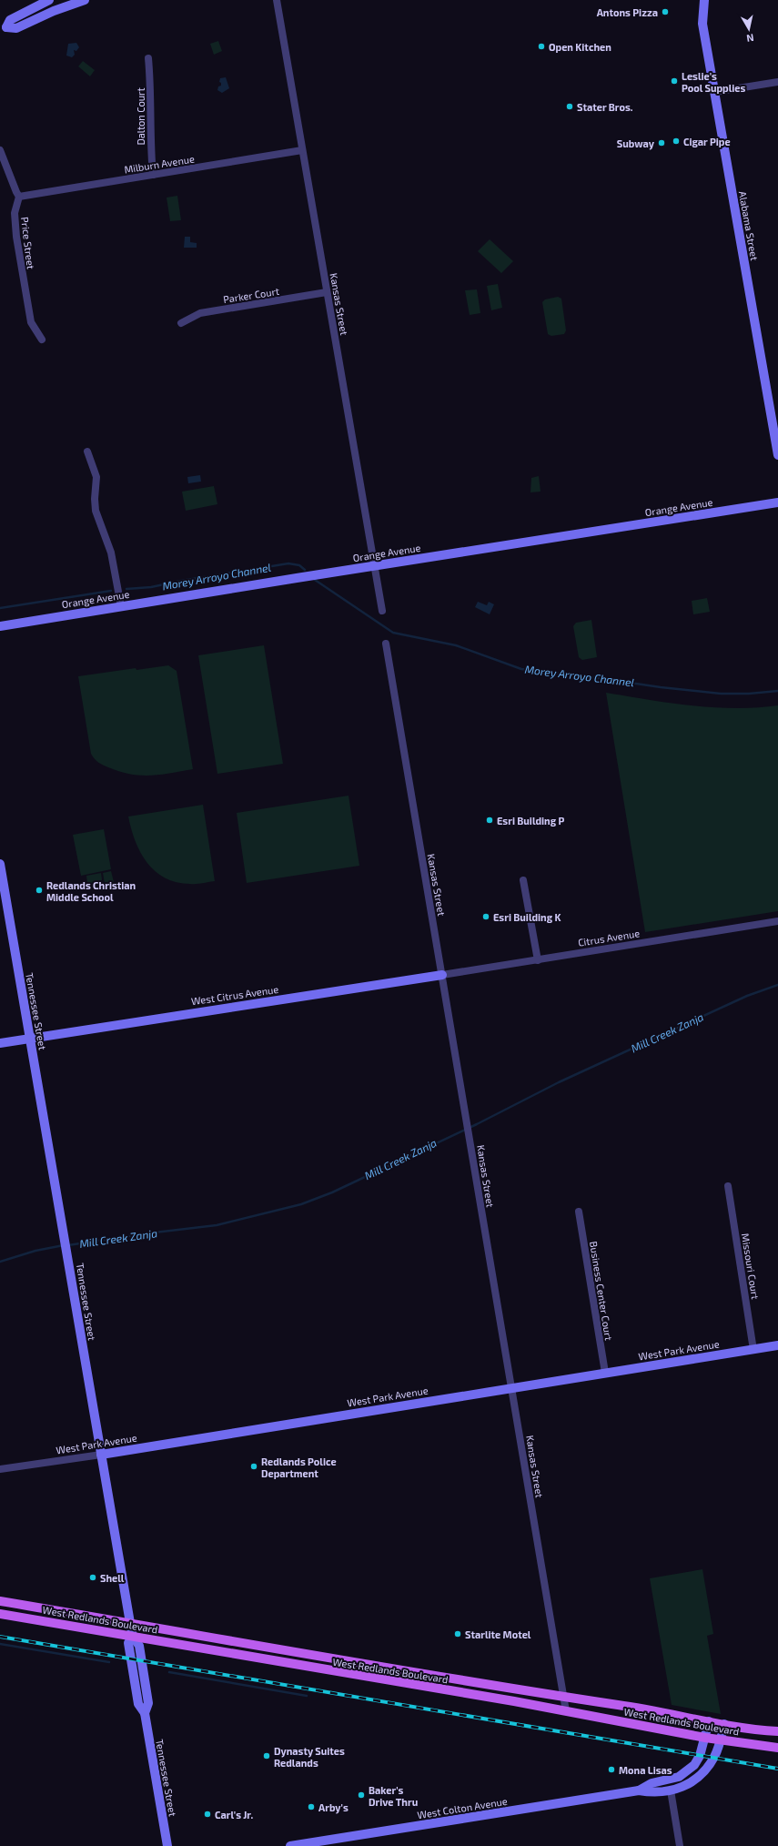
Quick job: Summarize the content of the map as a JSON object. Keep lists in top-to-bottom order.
{
  "streets": {
    "main road": [
      "Alabama Street",
      "Orange Avenue",
      "West Citrus Avenue",
      "Tennessee Street",
      "West Park Avenue",
      "West Redlands Boulevard",
      "West Colton Avenue"
    ],
    "street": [
      "Dalton Court",
      "Milburn Avenue",
      "Price Street",
      "Parker Court",
      "Kansas Street",
      "Citrus Avenue",
      "Missouri Court",
      "Business Center Court"
    ]
  },
  "crossings": [
    ["Dalton Court", "Milburn Avenue"],
    ["Milburn Avenue", "Price Street"],
    ["Milburn Avenue", "Kansas Street"],
    ["Parker Court", "Kansas Street"],
    ["Kansas Street", "Orange Avenue"],
    ["Kansas Street", "Citrus Avenue"],
    ["Kansas Street", "West Citrus Avenue"],
    ["Kansas Street", "West Park Avenue"],
    ["Kansas Street", "West Redlands Boulevard"],
    ["Citrus Avenue", "West Citrus Avenue"],
    ["West Citrus Avenue", "Tennessee Street"],
    ["Tennessee Street", "West Park Avenue"],
    ["Tennessee Street", "West Redlands Boulevard"],
    ["Missouri Court", "West Park Avenue"],
    ["Business Center Court", "West Park Avenue"],
    ["West Redlands Boulevard", "West Colton Avenue"]
  ],
  "water": ["Morey Arroyo Channel", "Mill Creek Zanja"],
  "places": [
    "Antons Pizza",
    "Open Kitchen",
    "Leslie's Pool Supplies",
    "Stater Bros.",
    "Cigar Pipe",
    "Subway",
    "Esri Building P",
    "Redlands Christian Middle School",
    "Esri Building K",
    "Redlands Police Department",
    "Shell",
    "Starlite Motel",
    "Dynasty Suites Redlands",
    "Mona Lisas",
    "Baker's Drive Thru",
    "Arby's",
    "Carl's Jr."
  ],
  "north": "bottom"
}
